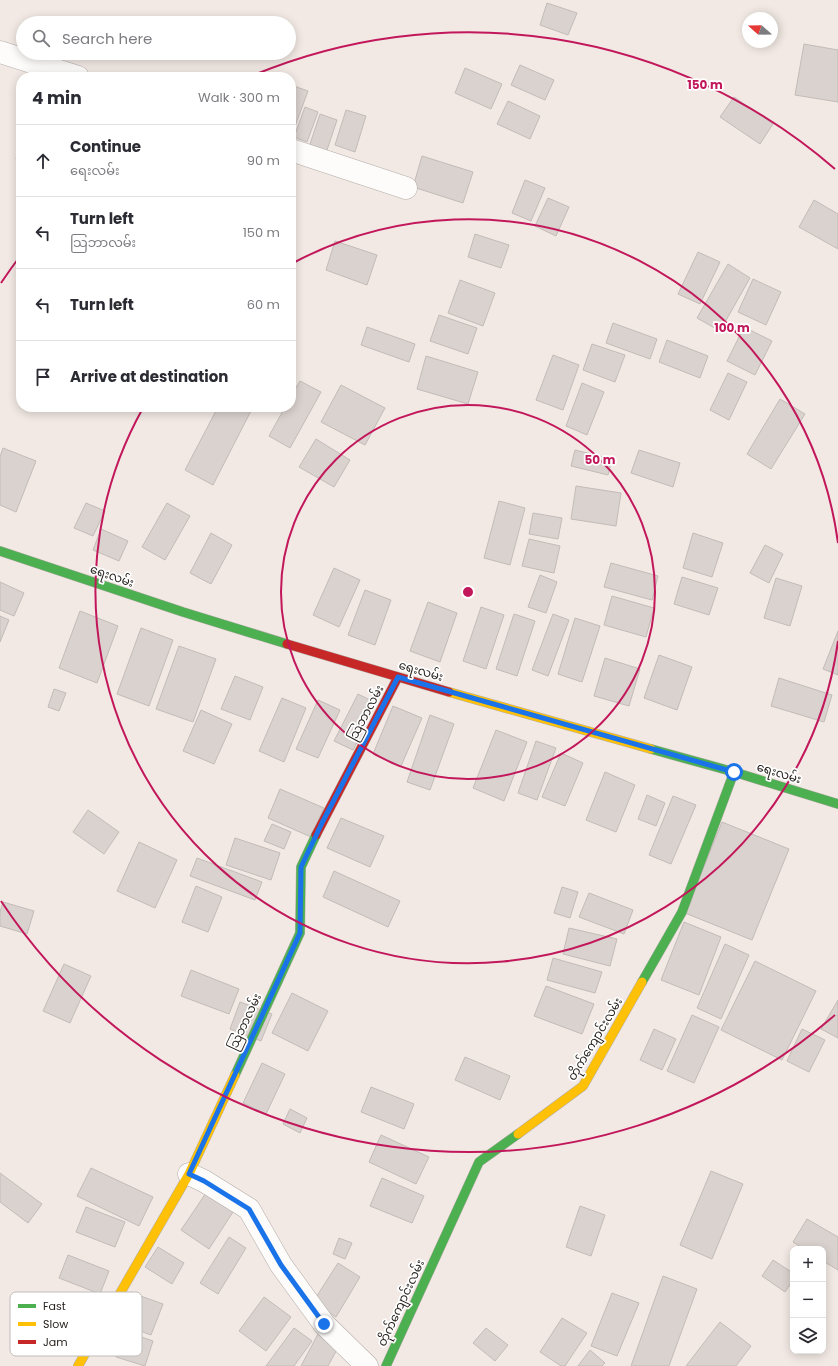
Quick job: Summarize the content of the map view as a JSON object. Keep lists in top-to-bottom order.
{
  "streets": {
    "street": ["ရေးလမ်း", "သြဘာလမ်း", "တိုက်ကျောင်းလမ်း"]
  },
  "crossings": [
    ["ရေးလမ်း", "သြဘာလမ်း"],
    ["ရေးလမ်း", "တိုက်ကျောင်းလမ်း"]
  ],
  "legend": ["Fast", "Slow", "Jam"],
  "north": "left",
  "page": {
    "search": "Search here",
    "heading": ["4 min", "Walk · 300 m"],
    "list": [
      ["Continue", "ရေးလမ်း", "90 m"],
      ["Turn left", "သြဘာလမ်း", "150 m"],
      ["Turn left", "60 m"],
      "Arrive at destination"
    ],
    "map_buttons": ["+", "−"]
  },
  "rings": ["150 m", "100 m", "50 m"]
}
